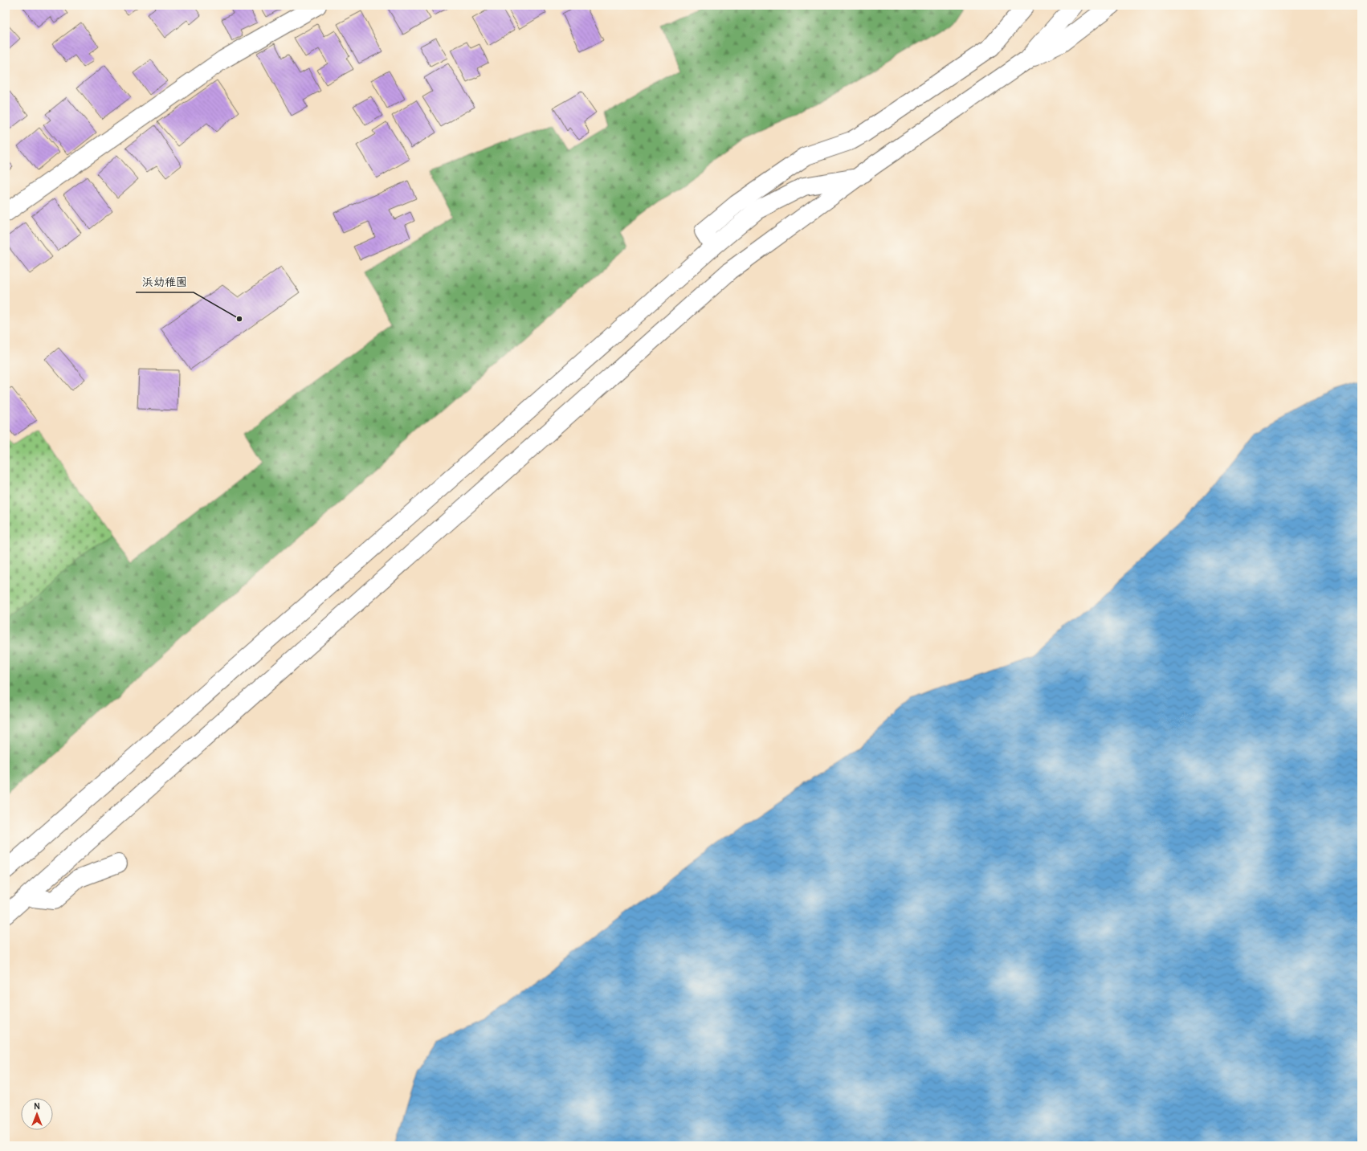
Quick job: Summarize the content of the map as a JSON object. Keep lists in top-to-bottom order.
{
  "places": ["浜幼稚園"],
  "north": "top"
}
